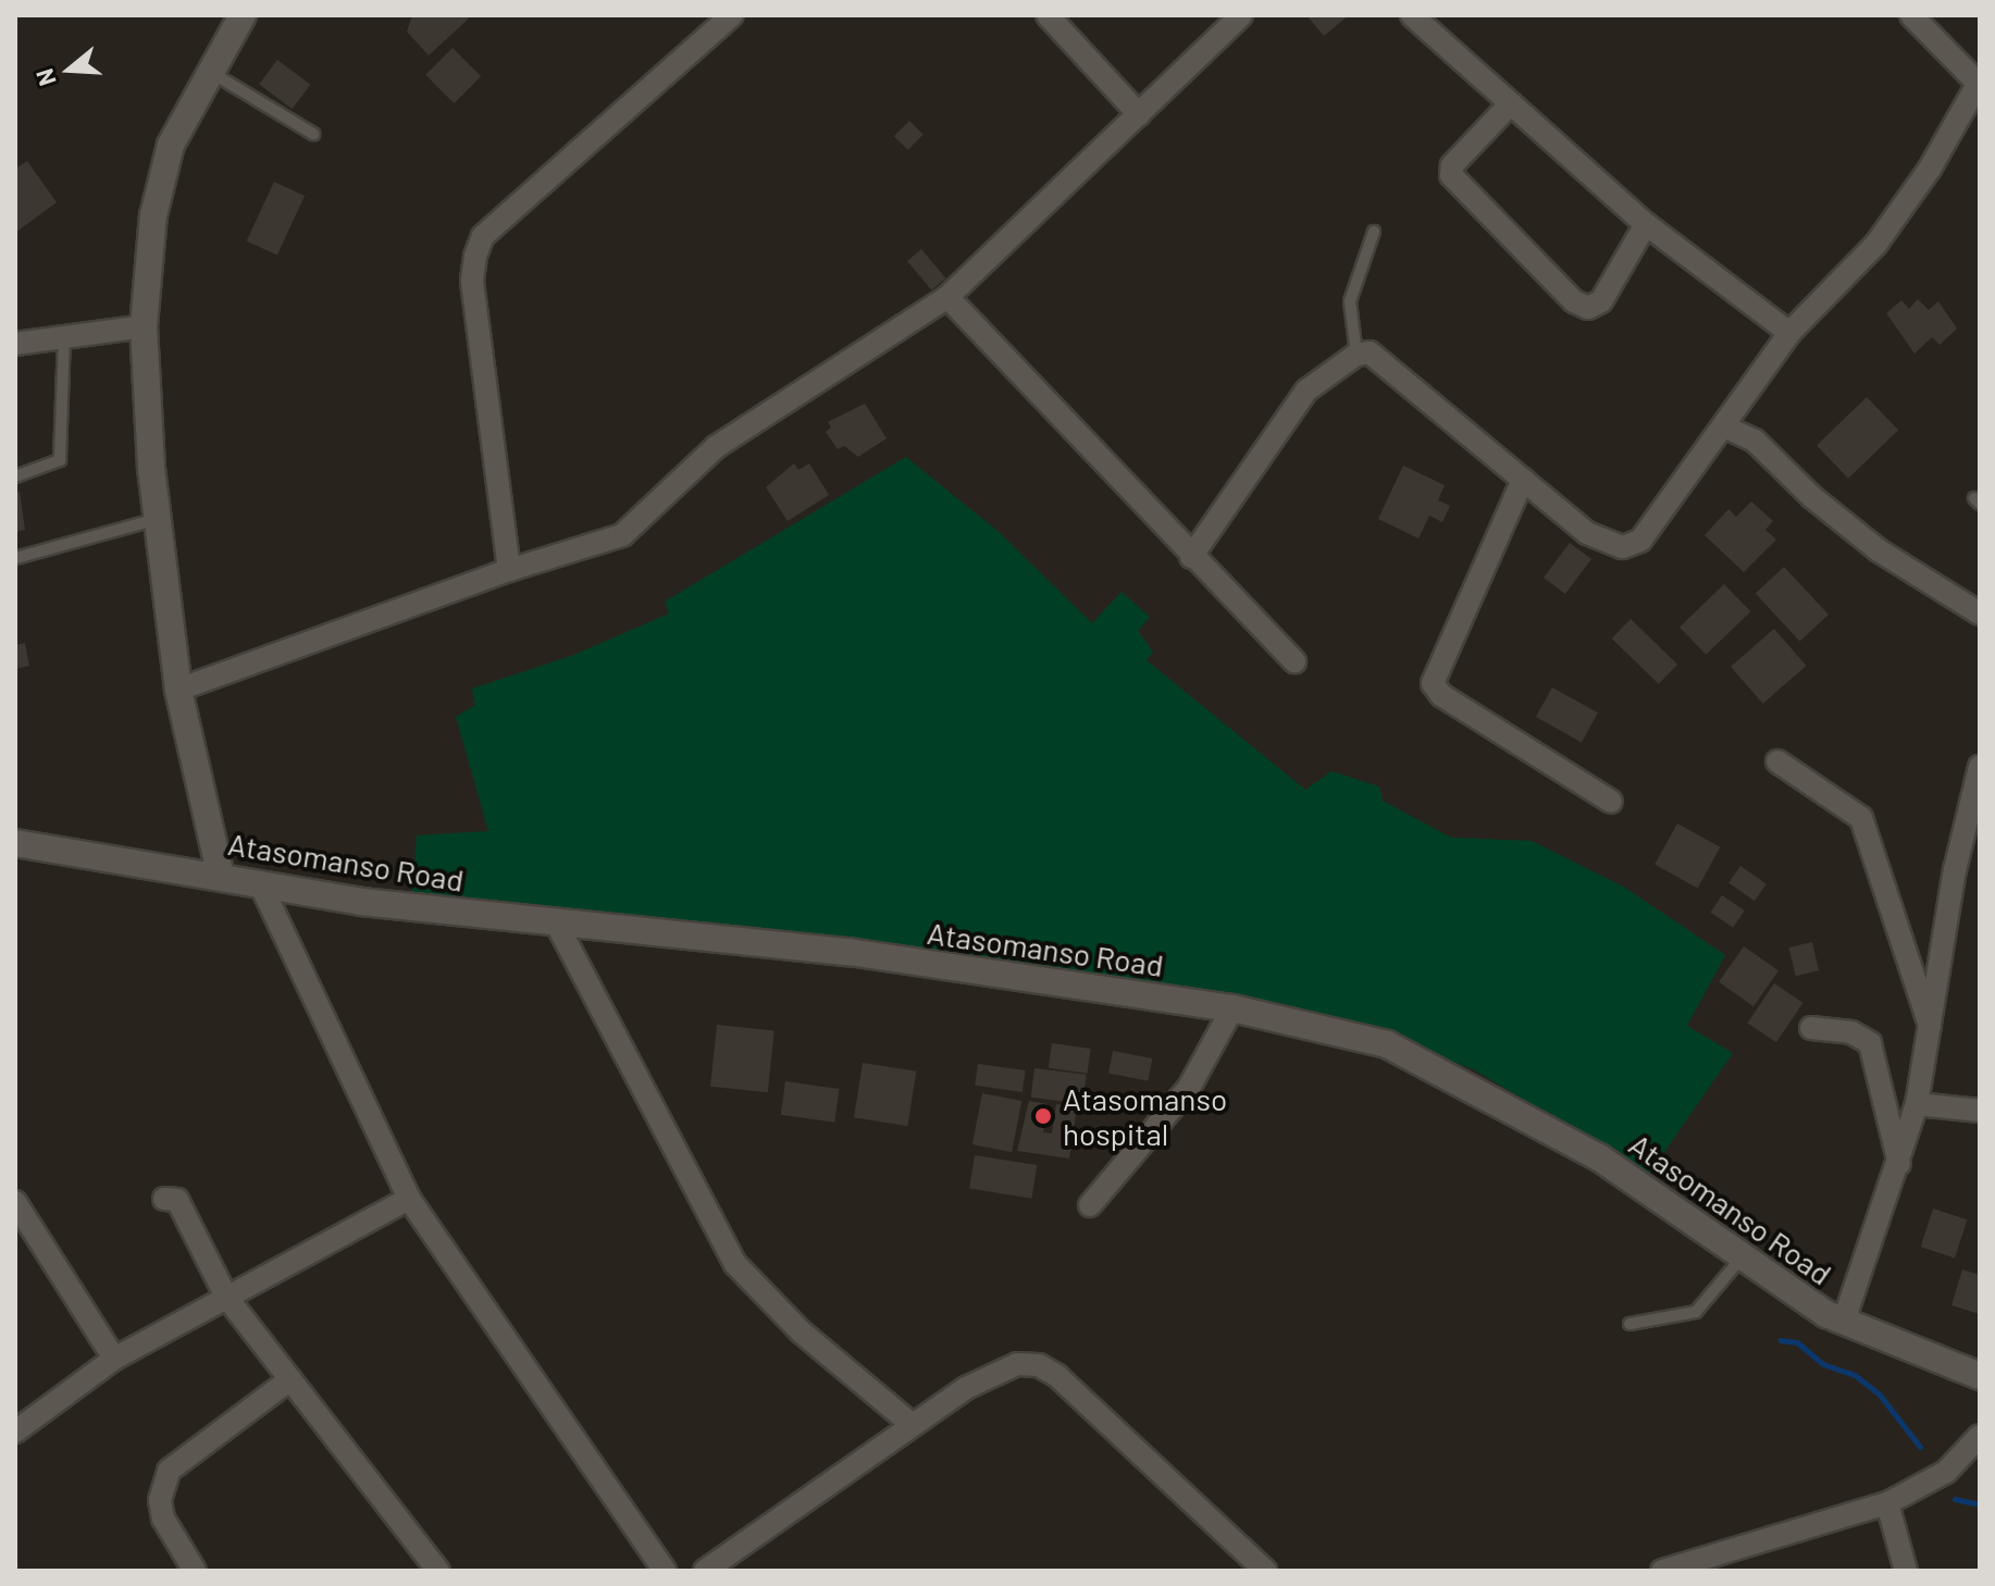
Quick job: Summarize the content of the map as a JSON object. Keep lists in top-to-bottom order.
{
  "streets": {
    "street": ["Atasomanso Road"]
  },
  "places": ["Atasomanso hospital"],
  "north": "left"
}
